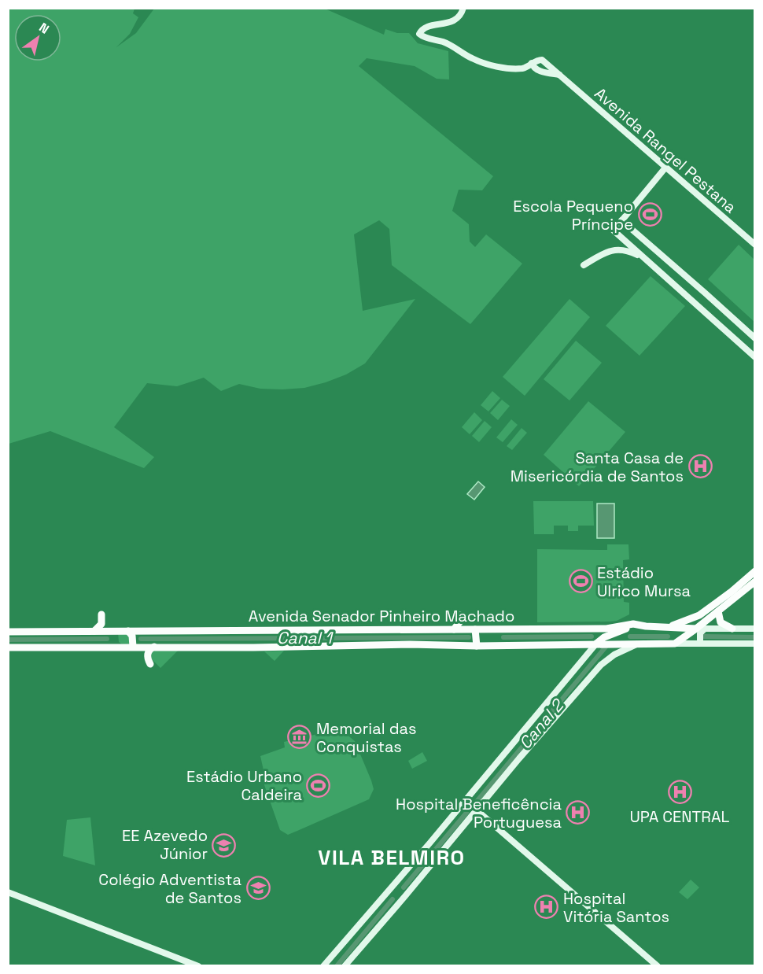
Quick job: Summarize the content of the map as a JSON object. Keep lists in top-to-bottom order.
{
  "streets": {
    "main road": ["Avenida Senador Pinheiro Machado"],
    "street": ["Avenida Rangel Pestana"]
  },
  "districts": ["VILA BELMIRO"],
  "water": ["Canal 1", "Canal 2"],
  "places": {
    "sports": ["Escola Pequeno Príncipe", "Estádio Ulrico Mursa", "Estádio Urbano Caldeira"],
    "hospital": [
      "Santa Casa de Misericórdia de Santos",
      "UPA CENTRAL",
      "Hospital Beneficência Portuguesa",
      "Hospital Vitória Santos"
    ],
    "museum": ["Memorial das Conquistas"],
    "school or university": ["EE Azevedo Júnior", "Colégio Adventista de Santos"]
  },
  "north": "top right"
}
